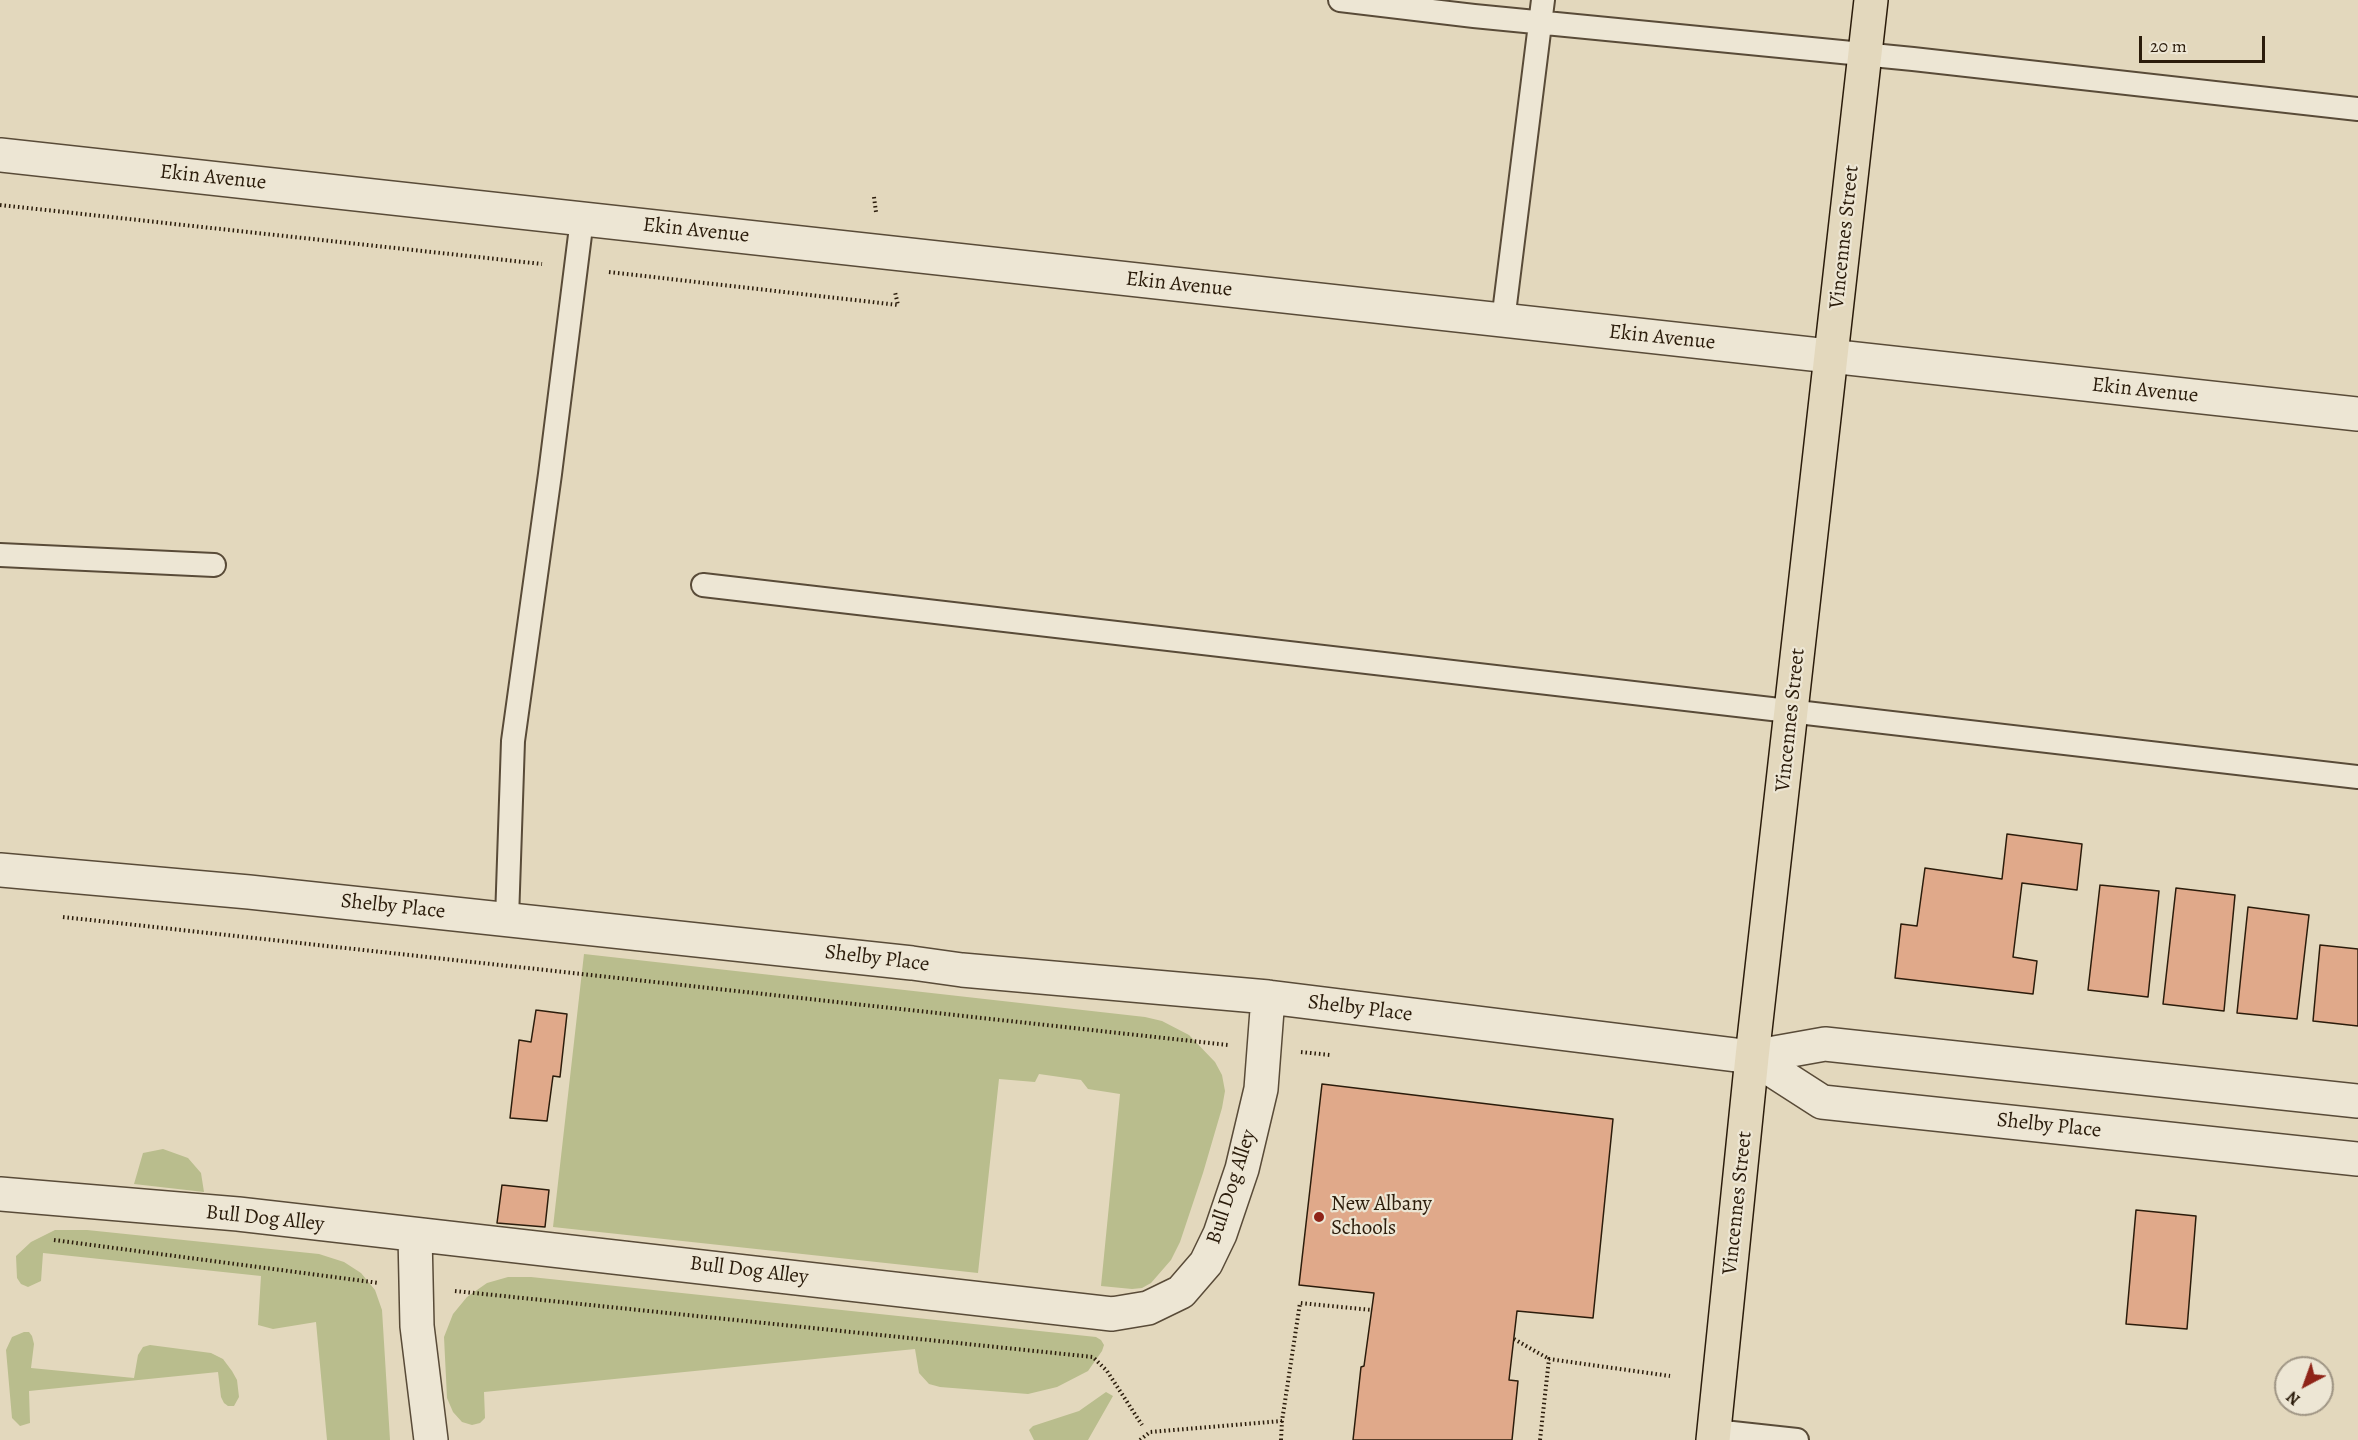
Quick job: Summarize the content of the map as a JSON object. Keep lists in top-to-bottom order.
{
  "streets": {
    "main road": ["Vincennes Street"],
    "street": ["Ekin Avenue", "Shelby Place", "Bull Dog Alley"]
  },
  "crossings": [
    ["Ekin Avenue", "Vincennes Street"],
    ["Vincennes Street", "Shelby Place"],
    ["Shelby Place", "Bull Dog Alley"]
  ],
  "places": ["New Albany Schools"],
  "scale_bar": "20 m",
  "north": "bottom left"
}
